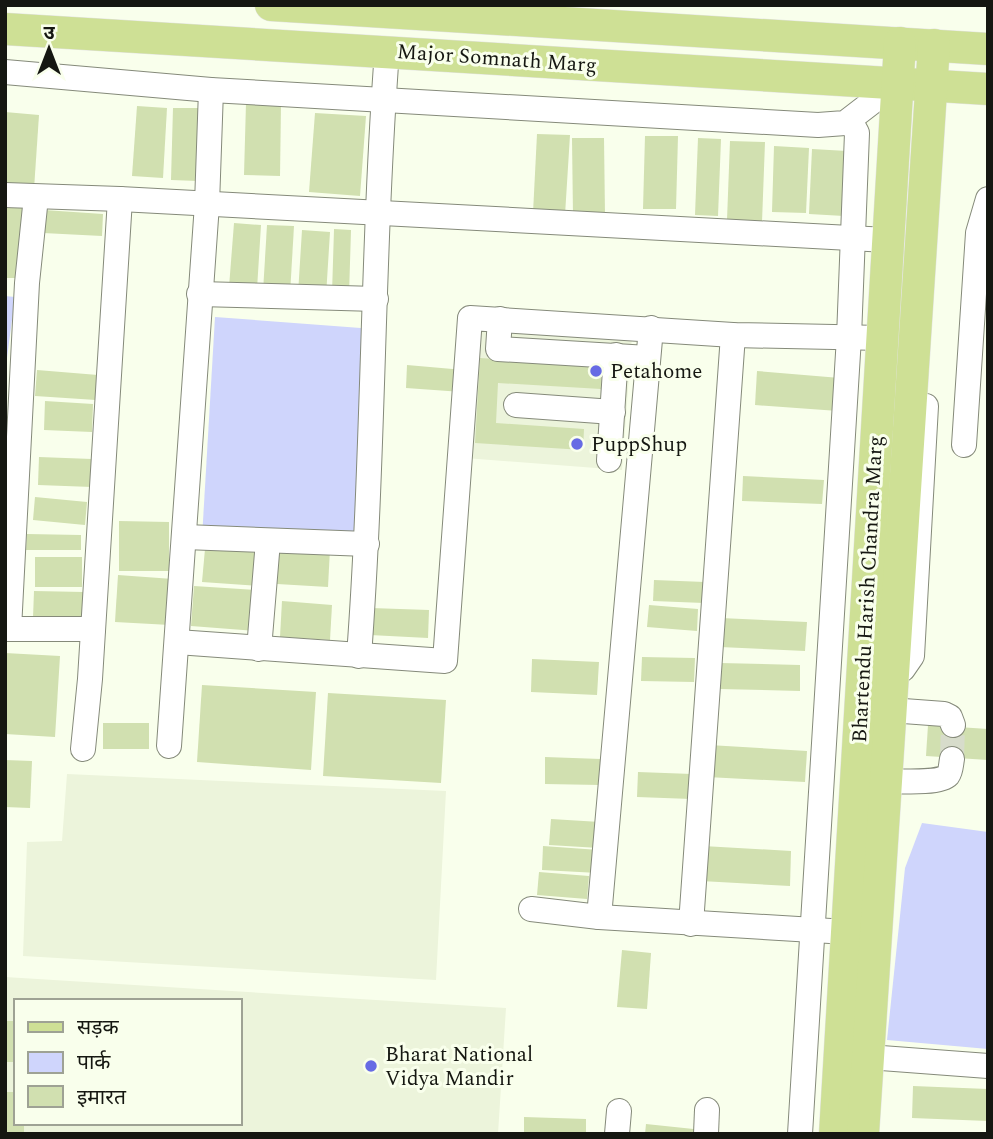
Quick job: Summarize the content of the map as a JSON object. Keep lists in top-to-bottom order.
{
  "streets": {
    "main road": ["Major Somnath Marg", "Bhartendu Harish Chandra Marg"]
  },
  "crossings": [
    ["Major Somnath Marg", "Bhartendu Harish Chandra Marg"]
  ],
  "places": ["Petahome", "PuppShup", "Bharat National Vidya Mandir"],
  "legend": ["सड़क", "पार्क", "इमारत"],
  "north": "top"
}
